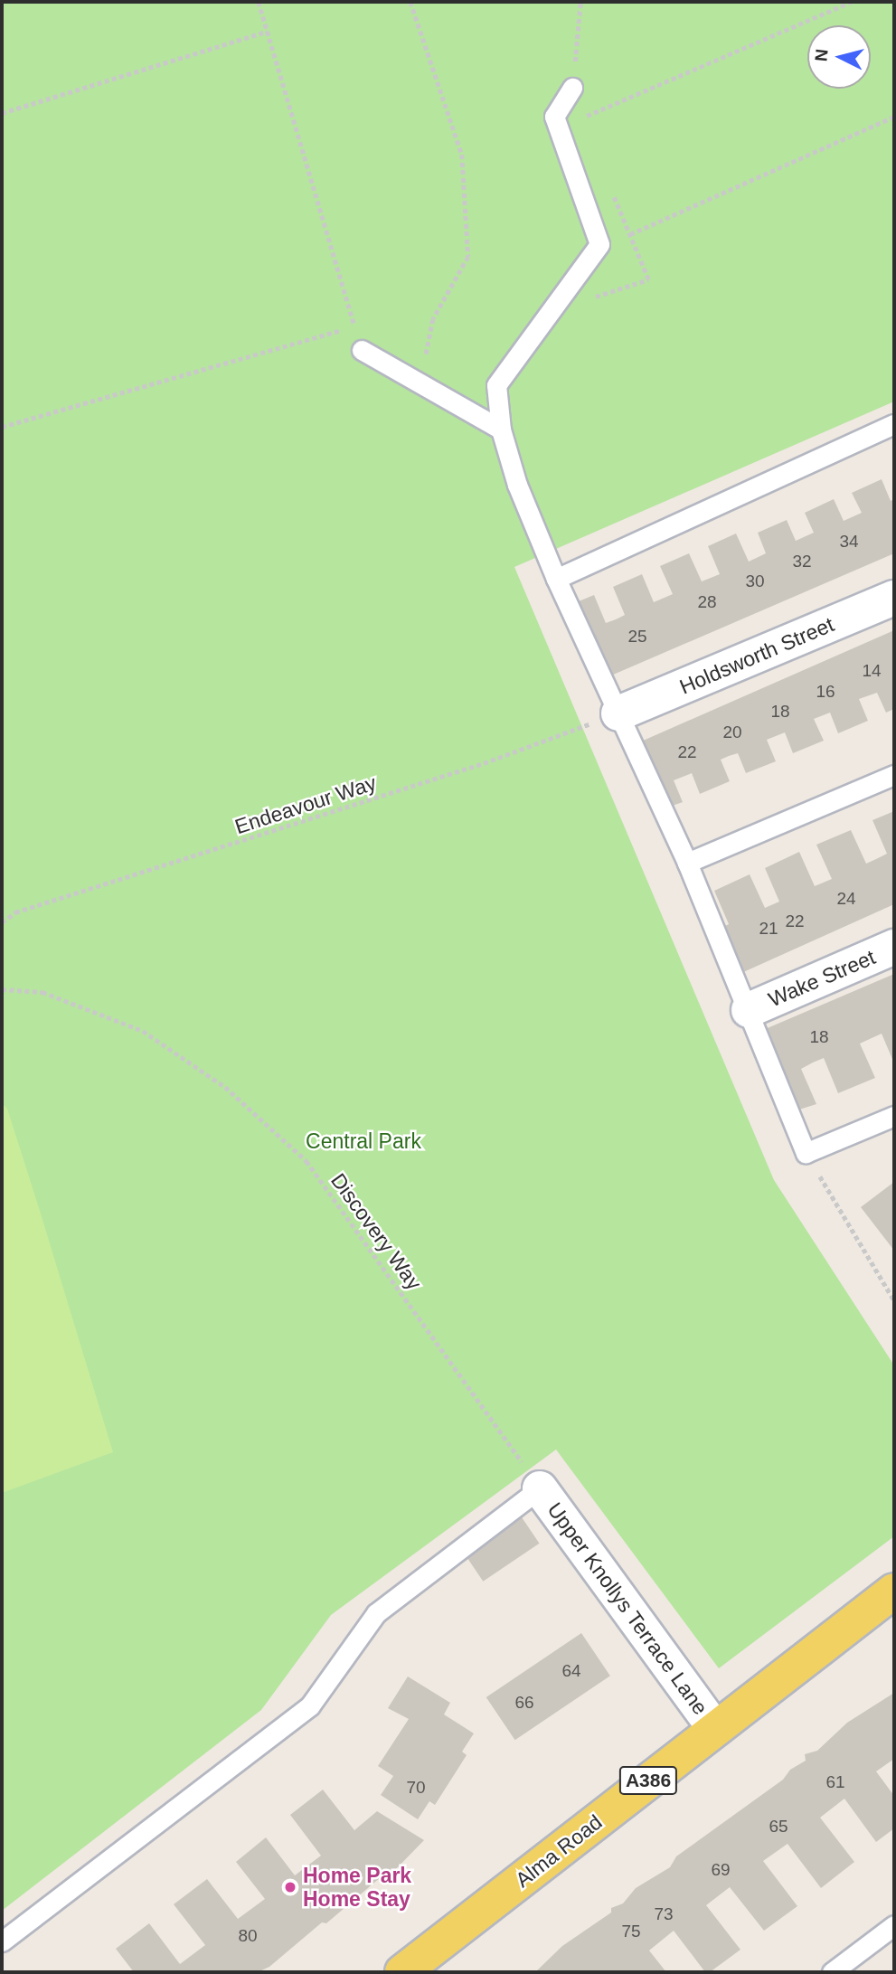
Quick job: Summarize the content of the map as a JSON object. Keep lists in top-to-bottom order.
{
  "streets": {
    "main road": ["A386", "Alma Road"],
    "street": ["Holdsworth Street", "Wake Street", "Upper Knollys Terrace Lane"],
    "path": ["Endeavour Way", "Discovery Way"]
  },
  "crossings": [
    ["Holdsworth Street", "Endeavour Way"],
    ["Discovery Way", "Upper Knollys Terrace Lane"],
    ["Upper Knollys Terrace Lane", "Alma Road"]
  ],
  "parks": ["Central Park"],
  "places": ["Home Park Home Stay"],
  "house_numbers": [
    "34",
    "32",
    "30",
    "28",
    "25",
    "14",
    "16",
    "18",
    "20",
    "22",
    "24",
    "22",
    "21",
    "18",
    "64",
    "66",
    "61",
    "70",
    "65",
    "69",
    "73",
    "75",
    "80"
  ],
  "north": "left"
}
